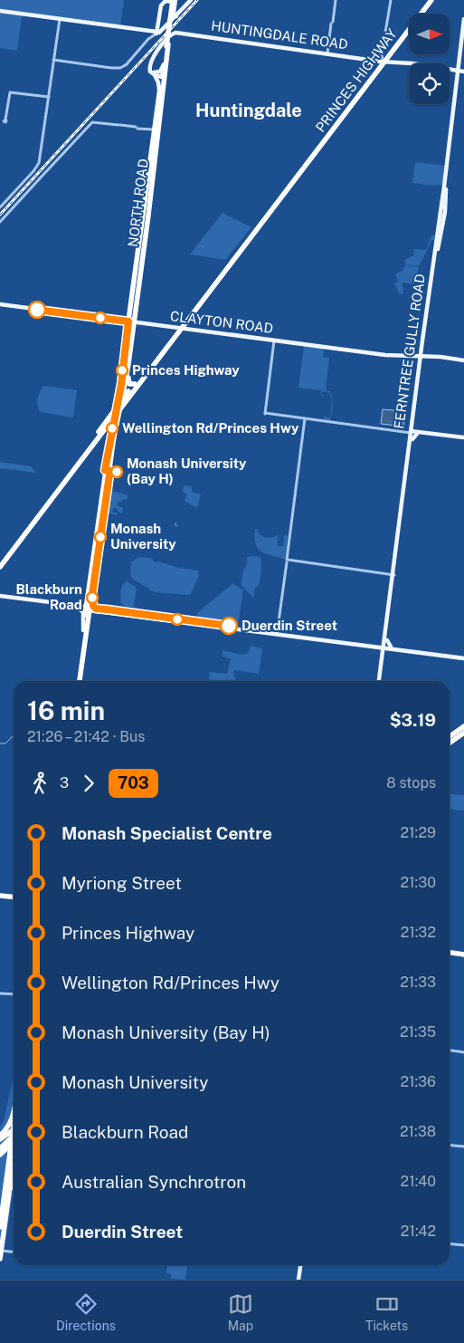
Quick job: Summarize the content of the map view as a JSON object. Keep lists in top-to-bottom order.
{
  "streets": {
    "highway": ["PRINCES HIGHWAY", "NORTH ROAD"],
    "main road": ["HUNTINGDALE ROAD", "CLAYTON ROAD", "FERNTREE GULLY ROAD"]
  },
  "crossings": [
    ["HUNTINGDALE ROAD", "PRINCES HIGHWAY"],
    ["HUNTINGDALE ROAD", "FERNTREE GULLY ROAD"],
    ["PRINCES HIGHWAY", "NORTH ROAD"],
    ["PRINCES HIGHWAY", "CLAYTON ROAD"],
    ["NORTH ROAD", "CLAYTON ROAD"],
    ["CLAYTON ROAD", "FERNTREE GULLY ROAD"]
  ],
  "districts": ["Huntingdale"],
  "places": [
    "Princes Highway",
    "Wellington Rd/Princes Hwy",
    "Monash University (Bay H)",
    "Monash University",
    "Blackburn Road",
    "Duerdin Street"
  ],
  "lines": ["bus line 703"],
  "north": "right",
  "page": {
    "heading": ["16 min", "21:26 – 21:42 · Bus", "$3.19"],
    "legs": ["3", "703", "8 stops"],
    "list": [
      {
        "name": "Monash Specialist Centre",
        "value": "21:29"
      },
      {
        "name": "Myriong Street",
        "value": "21:30"
      },
      {
        "name": "Princes Highway",
        "value": "21:32"
      },
      {
        "name": "Wellington Rd/Princes Hwy",
        "value": "21:33"
      },
      {
        "name": "Monash University (Bay H)",
        "value": "21:35"
      },
      {
        "name": "Monash University",
        "value": "21:36"
      },
      {
        "name": "Blackburn Road",
        "value": "21:38"
      },
      {
        "name": "Australian Synchrotron",
        "value": "21:40"
      },
      {
        "name": "Duerdin Street",
        "value": "21:42"
      }
    ],
    "tabs": ["Directions", "Map", "Tickets"]
  }
}
